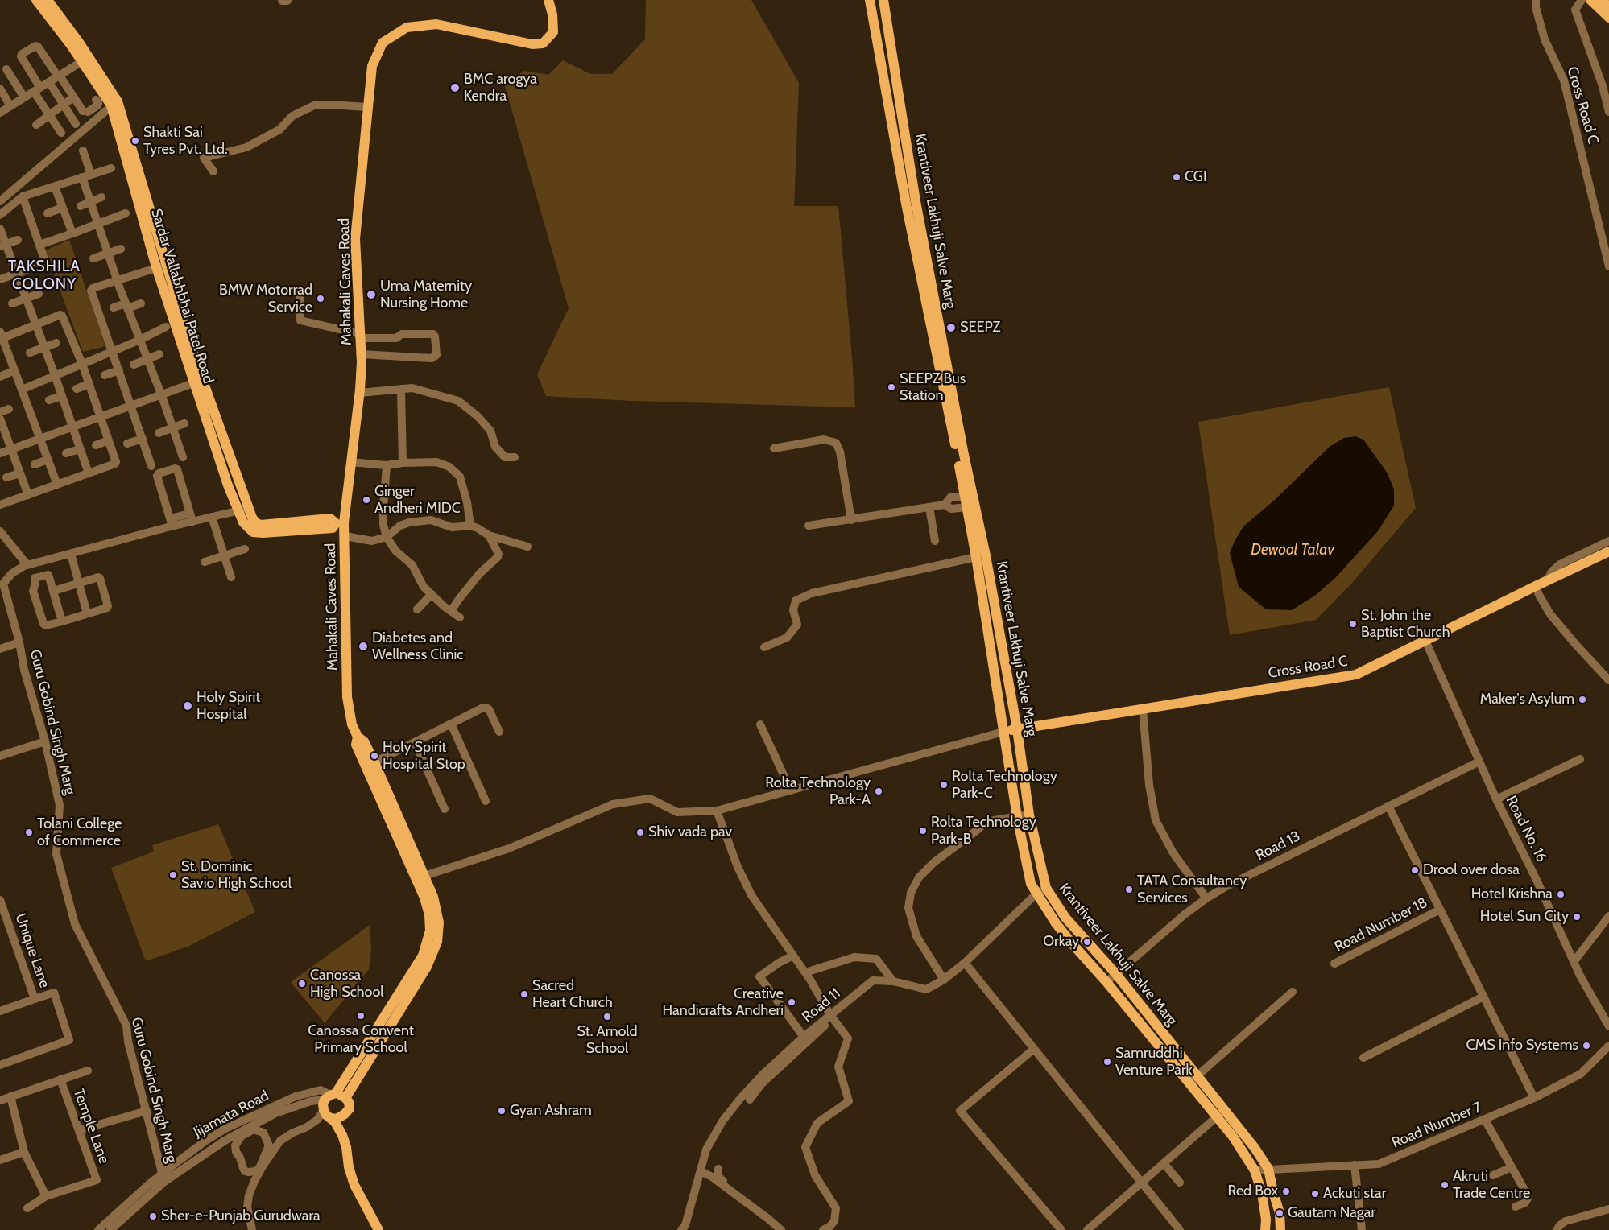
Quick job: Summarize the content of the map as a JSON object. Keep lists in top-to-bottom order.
{
  "streets": {
    "main road": [
      "Cross Road C",
      "Krantiveer Lakhuji Salve Marg",
      "Mahakali Caves Road",
      "Sardar Vallabhbhai Patel Road"
    ],
    "street": [
      "Guru Gobind Singh Marg",
      "Road No. 16",
      "Road 13",
      "Road Number 18",
      "Unique Lane",
      "Road 11",
      "Jijamata Road",
      "Road Number 7",
      "Temple Lane"
    ]
  },
  "crossings": [
    ["Cross Road C", "Krantiveer Lakhuji Salve Marg"],
    ["Cross Road C", "Road No. 16"],
    ["Krantiveer Lakhuji Salve Marg", "Road 13"],
    ["Krantiveer Lakhuji Salve Marg", "Road 11"],
    ["Krantiveer Lakhuji Salve Marg", "Road Number 7"],
    ["Mahakali Caves Road", "Sardar Vallabhbhai Patel Road"],
    ["Mahakali Caves Road", "Jijamata Road"],
    ["Sardar Vallabhbhai Patel Road", "Guru Gobind Singh Marg"],
    ["Guru Gobind Singh Marg", "Jijamata Road"],
    ["Road No. 16", "Road 13"]
  ],
  "districts": ["TAKSHILA COLONY"],
  "water": ["Dewool Talav"],
  "places": [
    "BMC arogya Kendra",
    "Shakti Sai Tyres Pvt. Ltd.",
    "CGI",
    "Uma Maternity Nursing Home",
    "BMW Motorrad Service",
    "SEEPZ",
    "SEEPZ Bus Station",
    "Ginger Andheri MIDC",
    "St. John the Baptist Church",
    "Diabetes and Wellness Clinic",
    "Maker's Asylum",
    "Holy Spirit Hospital",
    "Holy Spirit Hospital Stop",
    "Rolta Technology Park-C",
    "Rolta Technology Park-A",
    "Rolta Technology Park-B",
    "Tolani College of Commerce",
    "Shiv vada pav",
    "Drool over dosa",
    "St. Dominic Savio High School",
    "TATA Consultancy Services",
    "Hotel Krishna",
    "Hotel Sun City",
    "Orkay",
    "Canossa High School",
    "Sacred Heart Church",
    "Creative Handicrafts Andheri",
    "Canossa Convent Primary School",
    "St. Arnold School",
    "CMS Info Systems",
    "Samruddhi Venture Park",
    "Gyan Ashram",
    "Akruti Trade Centre",
    "Red Box",
    "Ackuti star",
    "Gautam Nagar",
    "Sher-e-Punjab Gurudwara"
  ]
}
